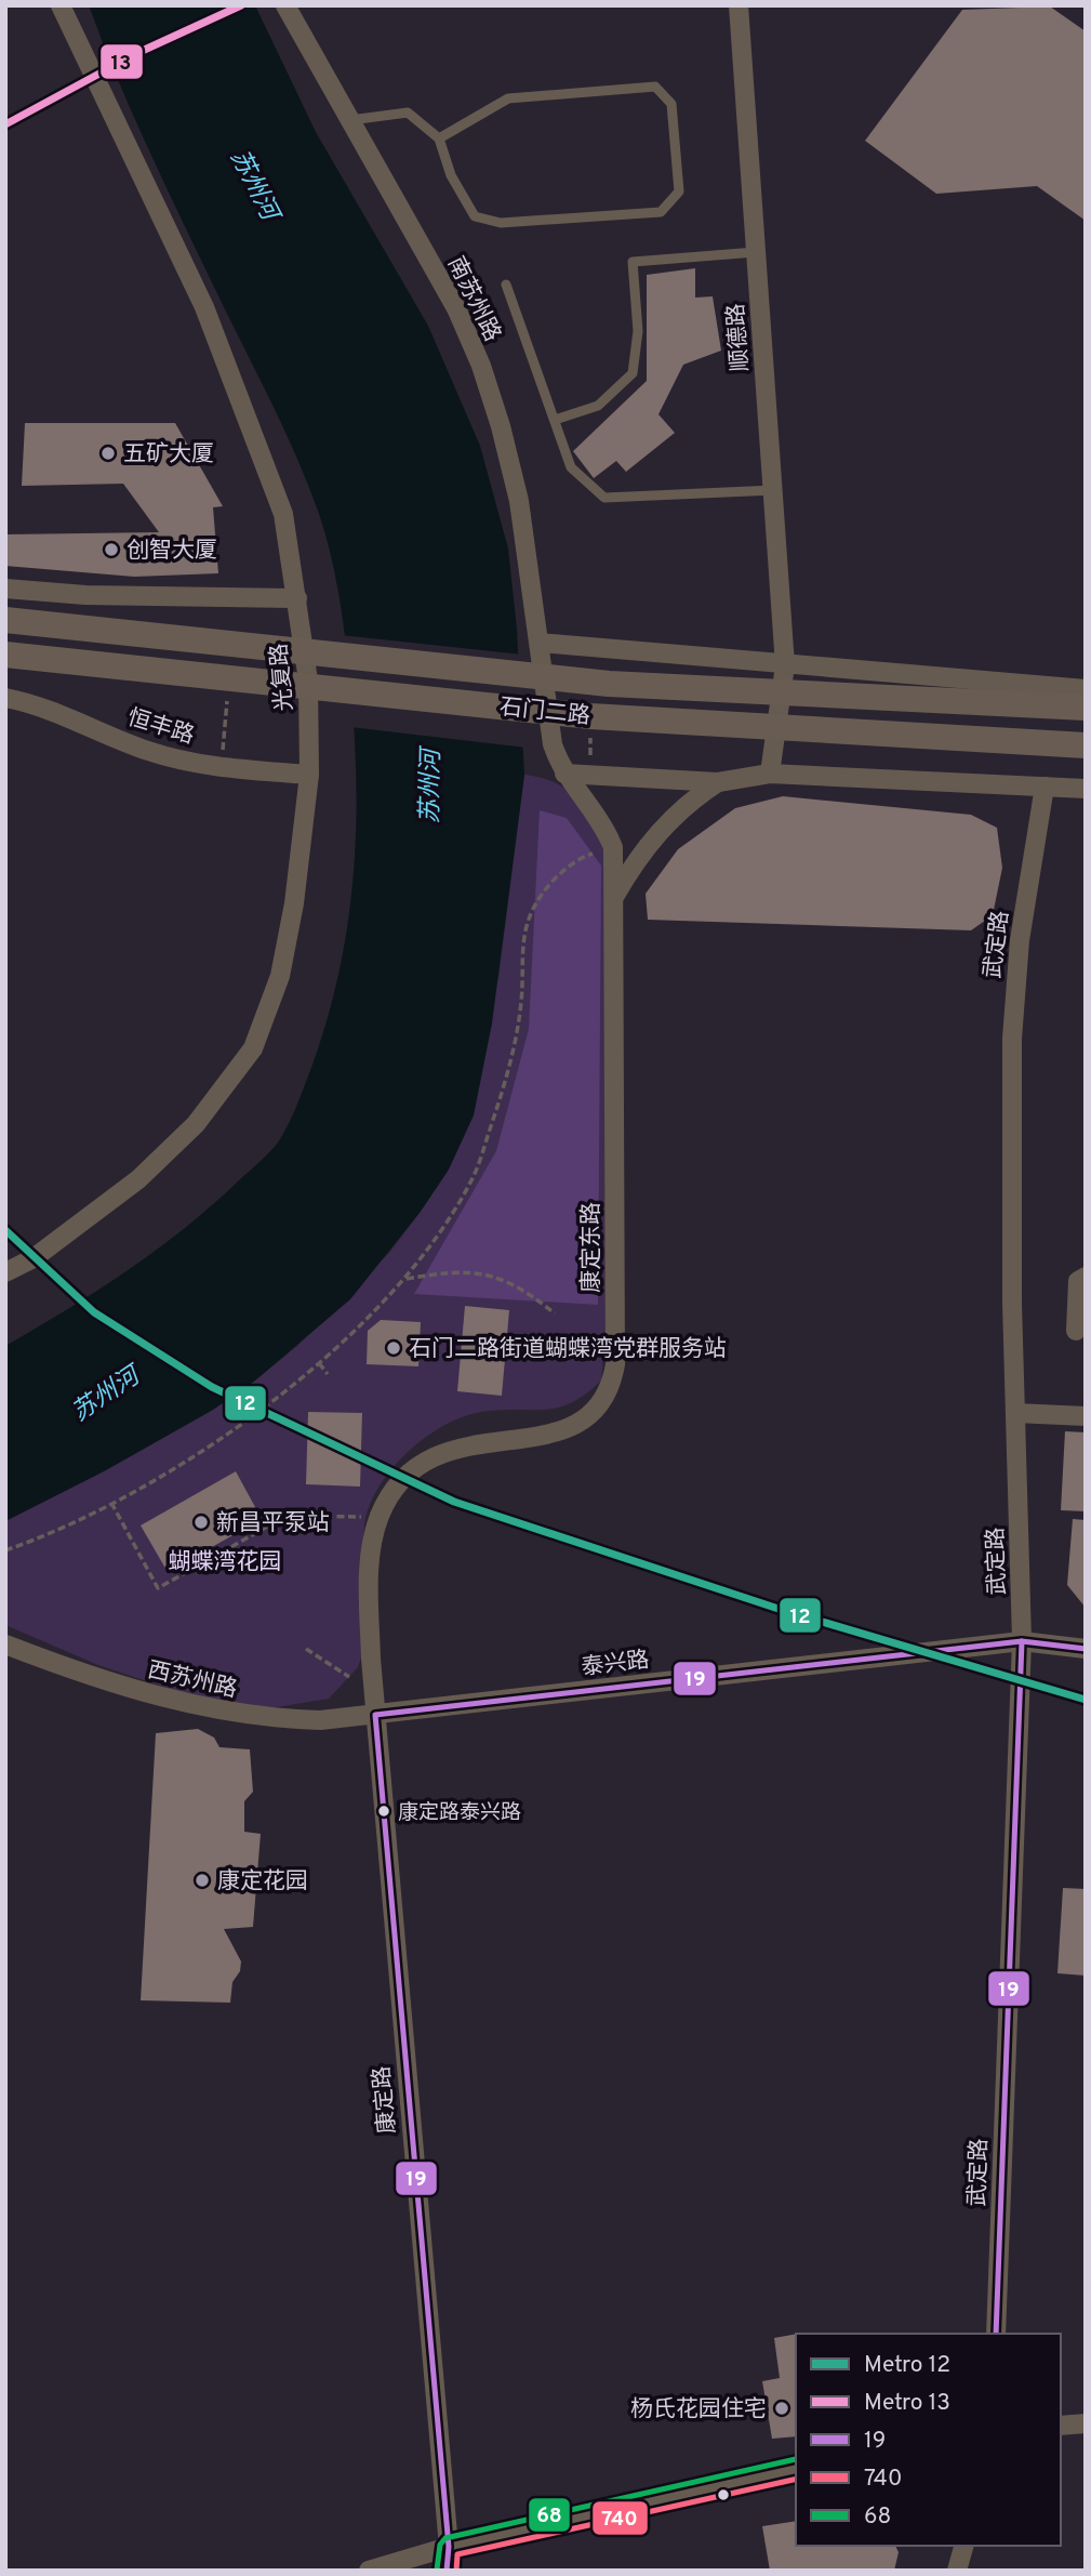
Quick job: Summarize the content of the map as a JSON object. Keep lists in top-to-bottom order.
{
  "streets": {
    "main road": ["石门二路"],
    "street": [
      "南苏州路",
      "顺德路",
      "光复路",
      "恒丰路",
      "武定路",
      "康定东路",
      "泰兴路",
      "西苏州路",
      "康定路"
    ]
  },
  "crossings": [
    ["南苏州路", "康定东路"],
    ["光复路", "恒丰路"],
    ["武定路", "泰兴路"],
    ["康定东路", "泰兴路"],
    ["康定东路", "西苏州路"],
    ["康定东路", "康定路"],
    ["泰兴路", "西苏州路"],
    ["泰兴路", "康定路"],
    ["西苏州路", "康定路"]
  ],
  "water": ["苏州河"],
  "parks": ["蝴蝶湾花园"],
  "places": [
    "五矿大厦",
    "创智大厦",
    "石门二路街道蝴蝶湾党群服务站",
    "新昌平泵站",
    "康定路泰兴路",
    "康定花园",
    "杨氏花园住宅"
  ],
  "lines": [
    "metro line 13",
    "metro line 12",
    "transit line 19",
    "transit line 68",
    "transit line 740"
  ],
  "legend": [
    "Metro 12",
    "Metro 13",
    "19",
    "740",
    "68"
  ]
}
